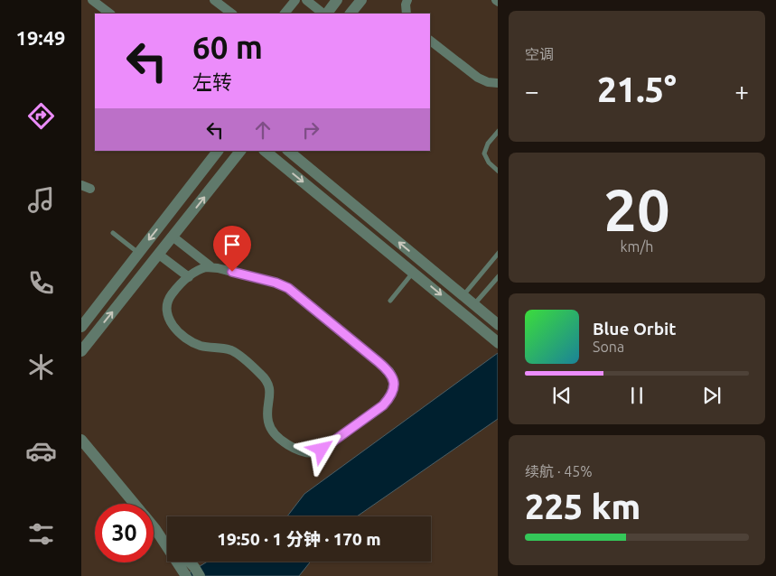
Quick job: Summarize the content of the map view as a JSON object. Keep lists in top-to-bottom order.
{
  "page": {
    "tabs": "19:49",
    "tile": [
      "空调",
      ["20", "km/h"],
      ["续航 · 45%", "225 km"]
    ],
    "turn": ["60 m", "左转"],
    "heat": ["−", "21.5°", "+"],
    "song": ["Blue Orbit", "Sona"],
    "limit": "30",
    "trip": "19:50 · 1 分钟 · 170 m"
  }
}
